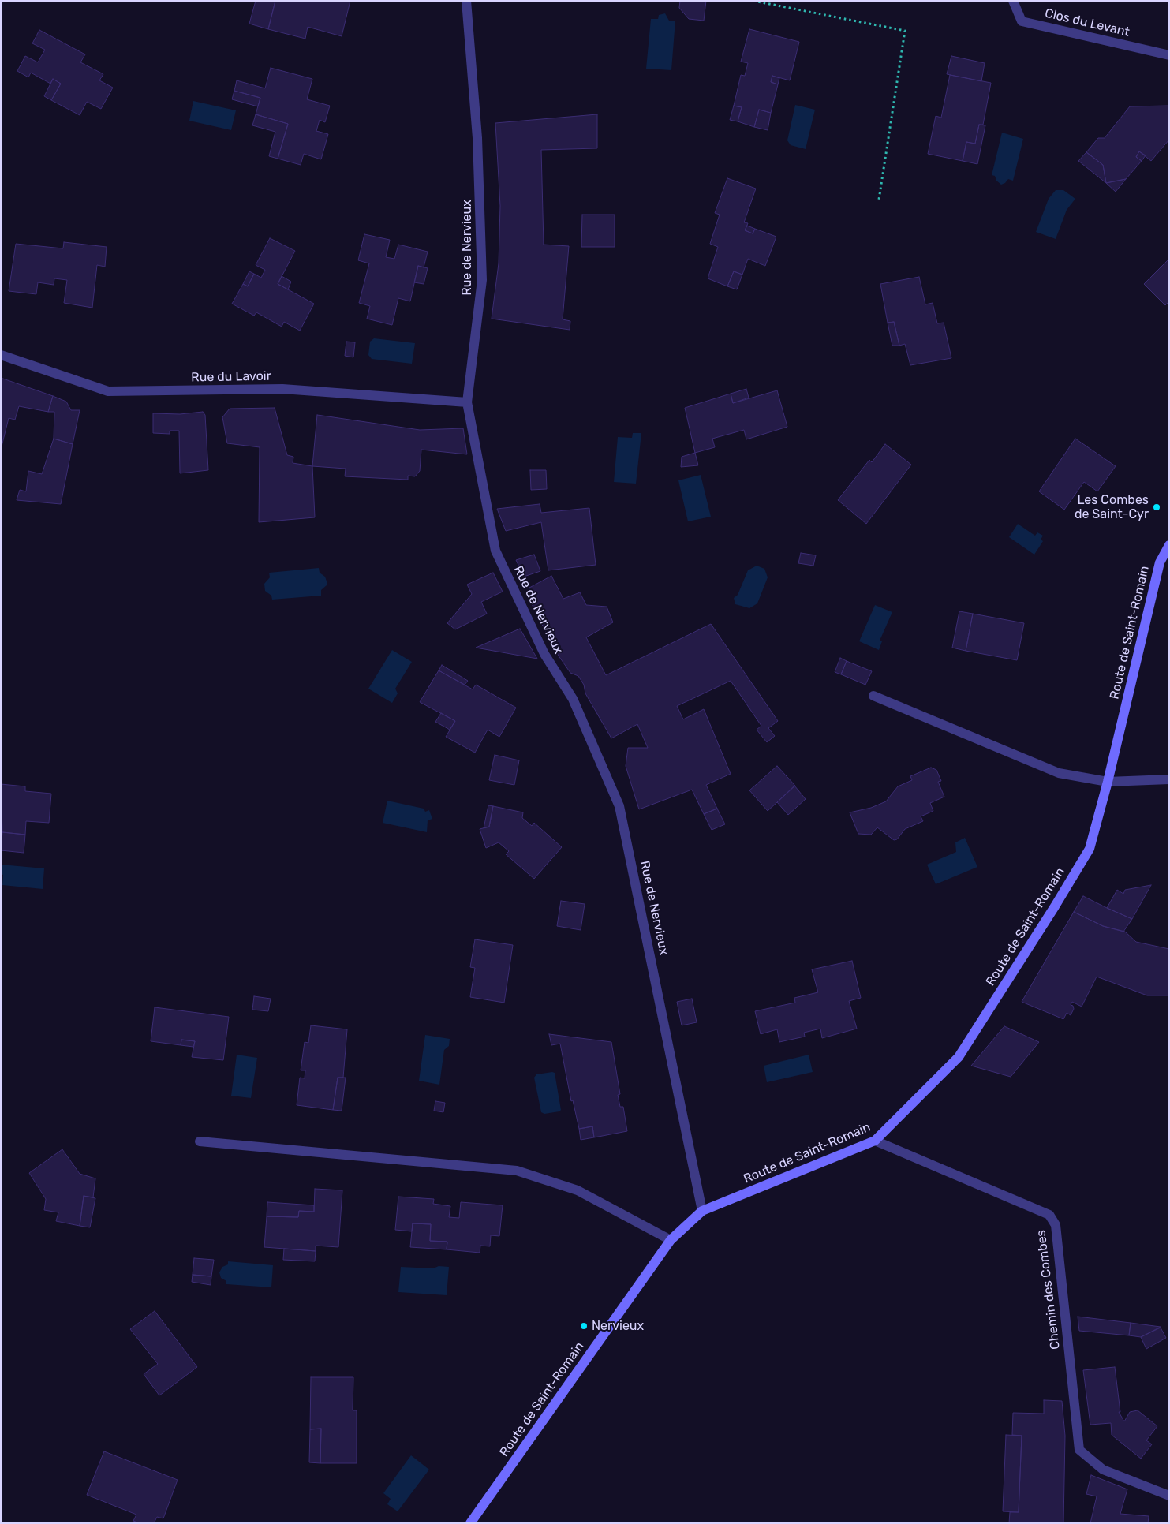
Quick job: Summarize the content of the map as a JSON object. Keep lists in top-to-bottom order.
{
  "streets": {
    "main road": ["Route de Saint-Romain"],
    "street": [
      "Clos du Levant",
      "Rue de Nervieux",
      "Rue du Lavoir",
      "Chemin des Combes"
    ]
  },
  "crossings": [
    ["Rue de Nervieux", "Rue du Lavoir"],
    ["Rue de Nervieux", "Route de Saint-Romain"],
    ["Route de Saint-Romain", "Chemin des Combes"]
  ],
  "places": ["Les Combes de Saint-Cyr", "Nervieux"]
}
